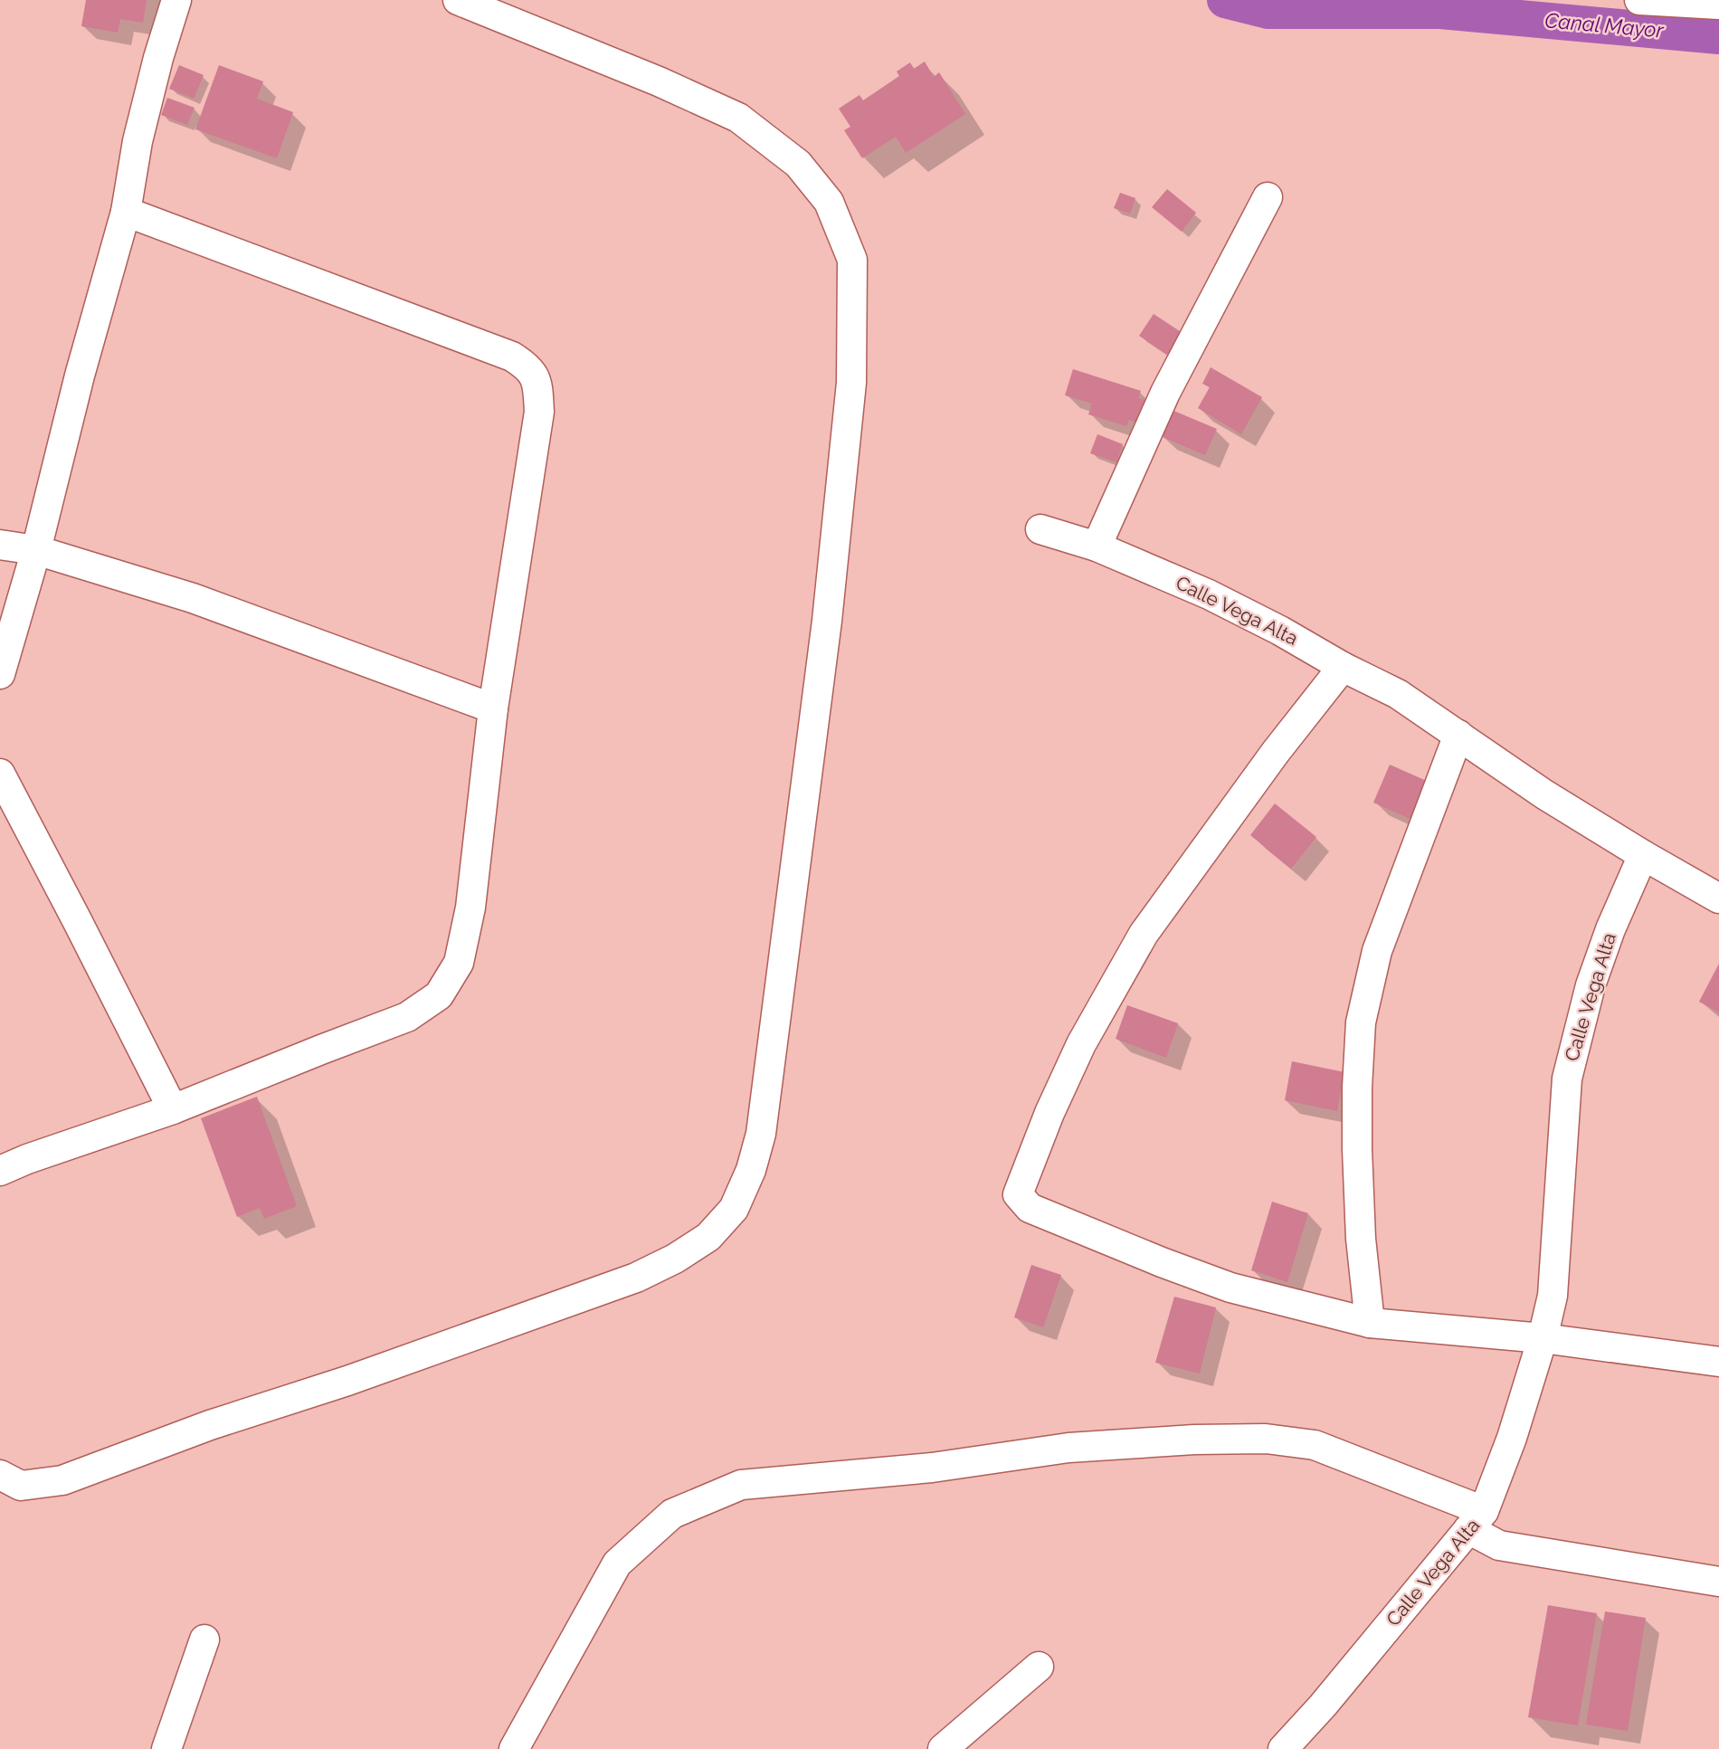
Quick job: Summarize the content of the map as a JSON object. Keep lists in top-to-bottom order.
{
  "streets": {
    "street": ["Calle Vega Alta"]
  },
  "water": ["Canal Mayor"]
}
